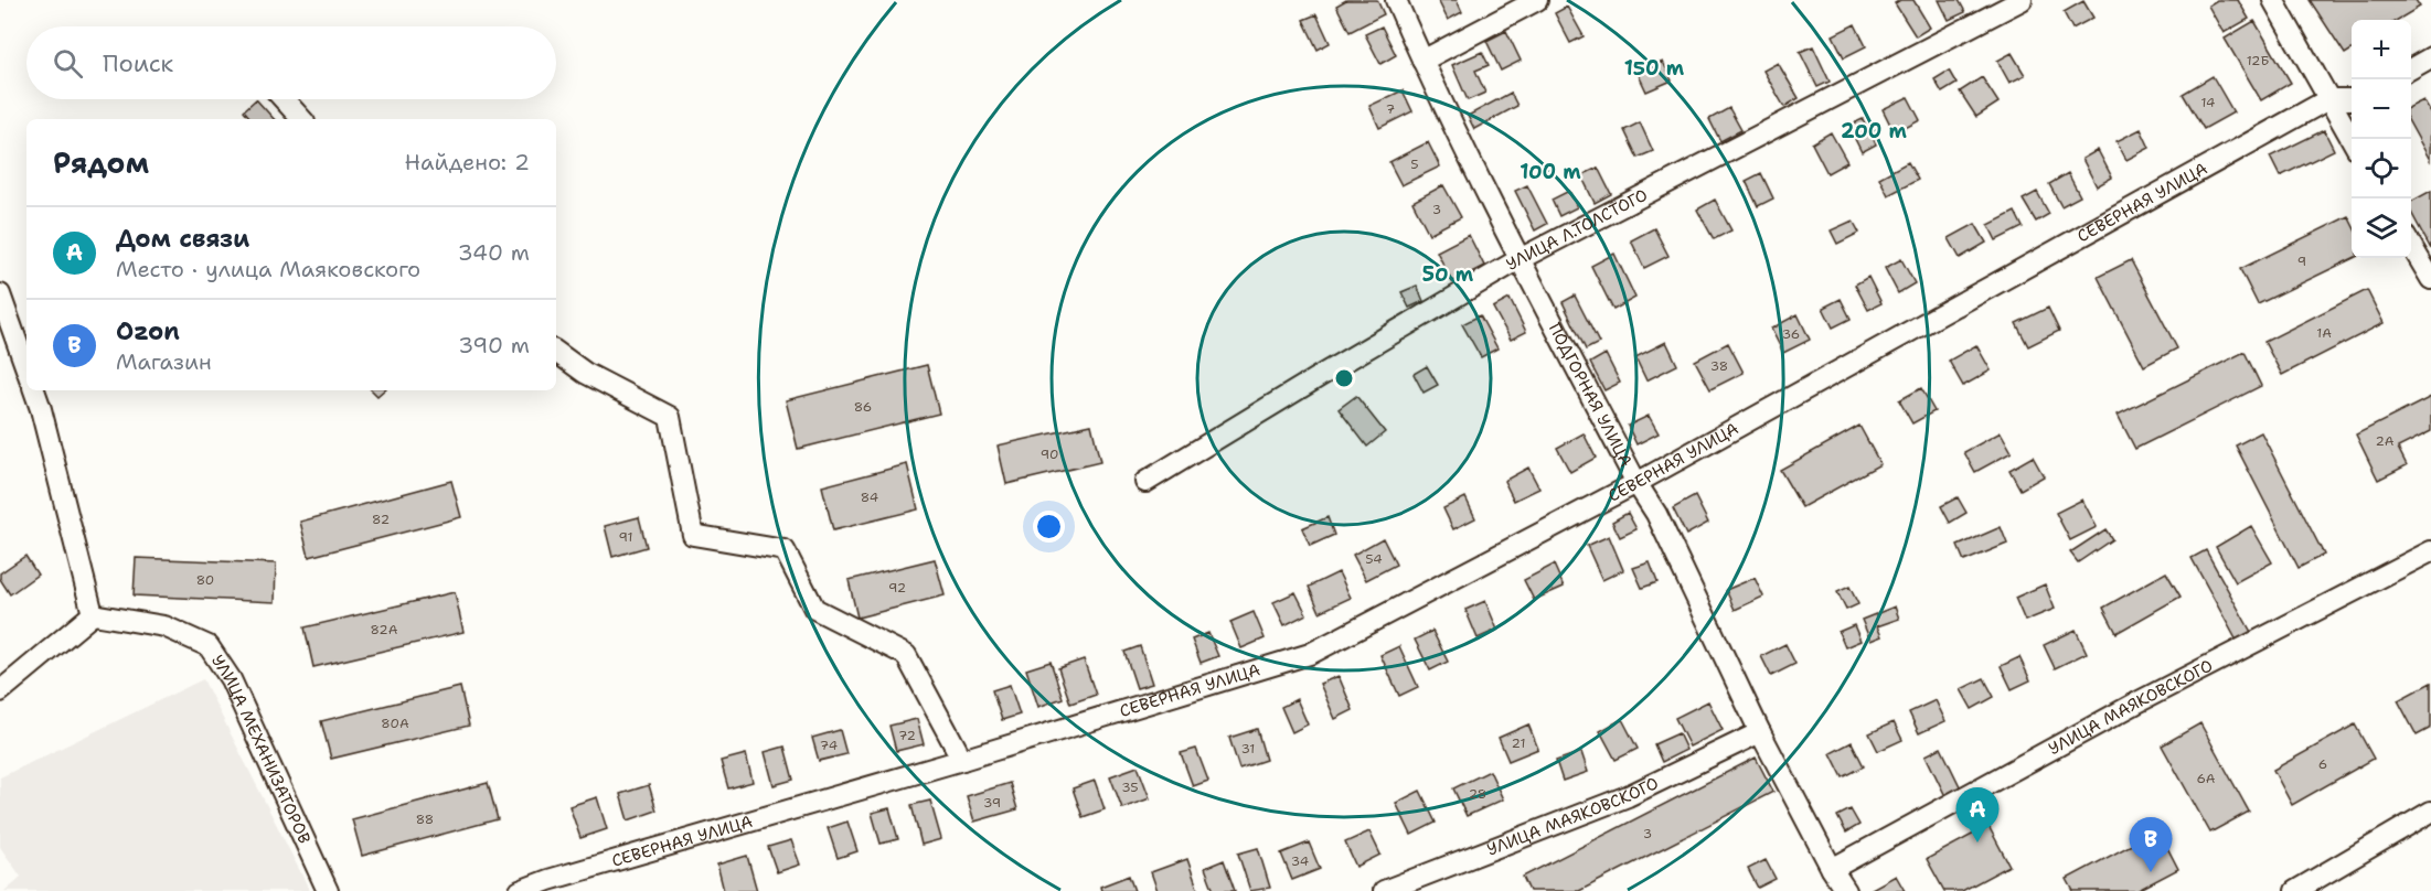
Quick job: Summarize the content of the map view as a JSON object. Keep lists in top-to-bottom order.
{
  "streets": {
    "street": [
      "СЕВЕРНАЯ УЛИЦА",
      "УЛИЦА Л.ТОЛСТОГО",
      "ПОДГОРНАЯ УЛИЦА",
      "УЛИЦА МАЯКОВСКОГО",
      "УЛИЦА МЕХАНИЗАТОРОВ"
    ]
  },
  "crossings": [
    ["СЕВЕРНАЯ УЛИЦА", "ПОДГОРНАЯ УЛИЦА"],
    ["УЛИЦА Л.ТОЛСТОГО", "ПОДГОРНАЯ УЛИЦА"],
    ["ПОДГОРНАЯ УЛИЦА", "УЛИЦА МАЯКОВСКОГО"]
  ],
  "house_numbers": [
    "12Б",
    "14",
    "7",
    "5",
    "3",
    "9",
    "1А",
    "36",
    "38",
    "86",
    "2А",
    "90",
    "84",
    "82",
    "91",
    "54",
    "80",
    "92",
    "82А",
    "80А",
    "72",
    "21",
    "74",
    "31",
    "6",
    "6А",
    "35",
    "28",
    "39",
    "88",
    "3",
    "34"
  ],
  "page": {
    "map_buttons": ["+", "−"],
    "search": "Поиск",
    "heading": ["Рядом", "Найдено: 2"],
    "list": [
      {
        "mark": "A",
        "name": "Дом связи",
        "note": "Место · улица Маяковского",
        "value": "340 m"
      },
      {
        "mark": "B",
        "name": "Ozon",
        "note": "Магазин",
        "value": "390 m"
      }
    ],
    "pins": ["A", "B"]
  },
  "rings": [
    "150 m",
    "200 m",
    "100 m",
    "50 m"
  ]
}
